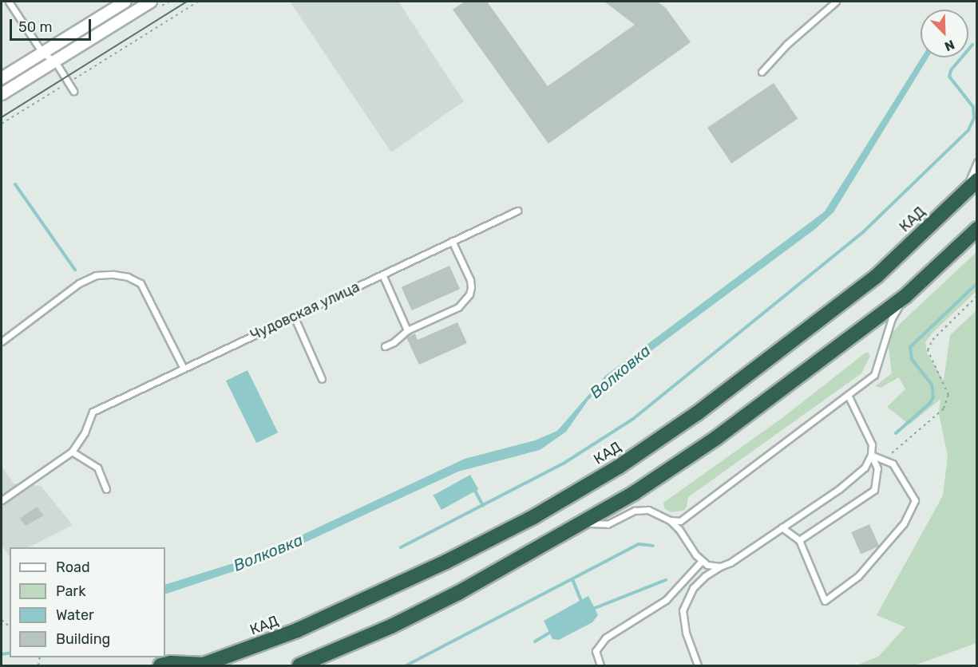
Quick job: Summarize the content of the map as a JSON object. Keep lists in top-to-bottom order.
{
  "streets": {
    "highway": ["КАД"],
    "lane": ["Чудовская улица"]
  },
  "water": ["Волковка"],
  "legend": [
    "Road",
    "Park",
    "Water",
    "Building"
  ],
  "scale_bar": "50 m",
  "north": "bottom right"
}
